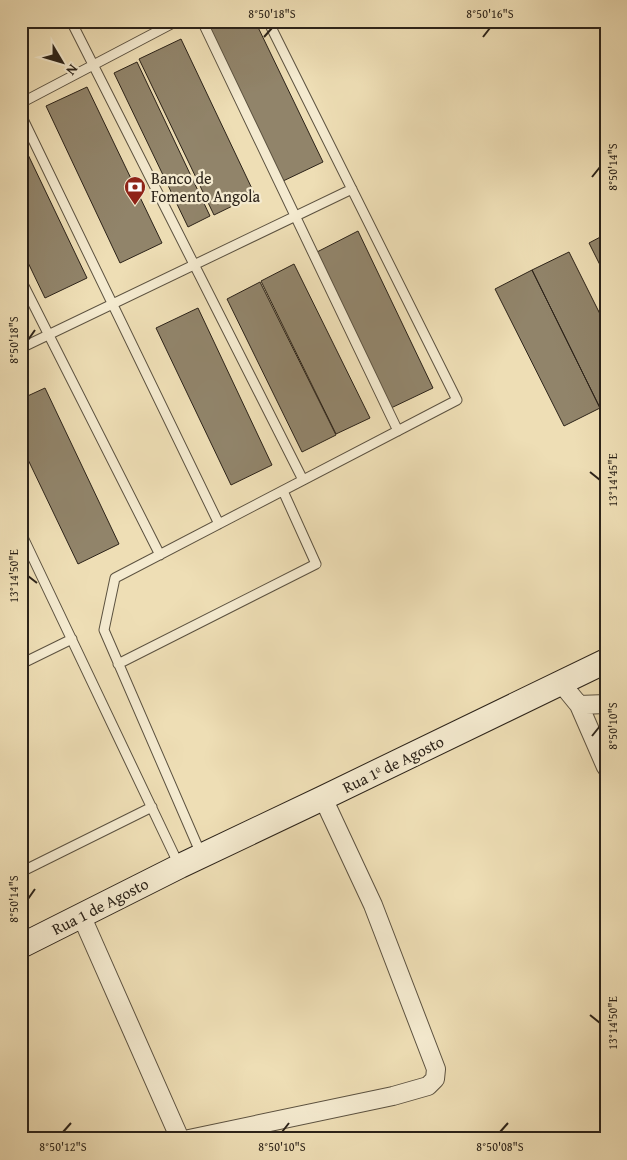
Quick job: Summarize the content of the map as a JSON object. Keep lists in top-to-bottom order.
{
  "streets": {
    "main road": ["Rua 1º de Agosto", "Rua 1 de Agosto"]
  },
  "crossings": [
    ["Rua 1º de Agosto", "Rua 1 de Agosto"]
  ],
  "places": {
    "bank": ["Banco de Fomento Angola"]
  },
  "north": "bottom right",
  "coordinates": [
    "8°50'18\"S",
    "8°50'16\"S",
    "8°50'14\"S",
    "13°14'45\"E",
    "13°14'50\"E",
    "8°50'10\"S",
    "8°50'12\"S",
    "8°50'08\"S"
  ]
}
